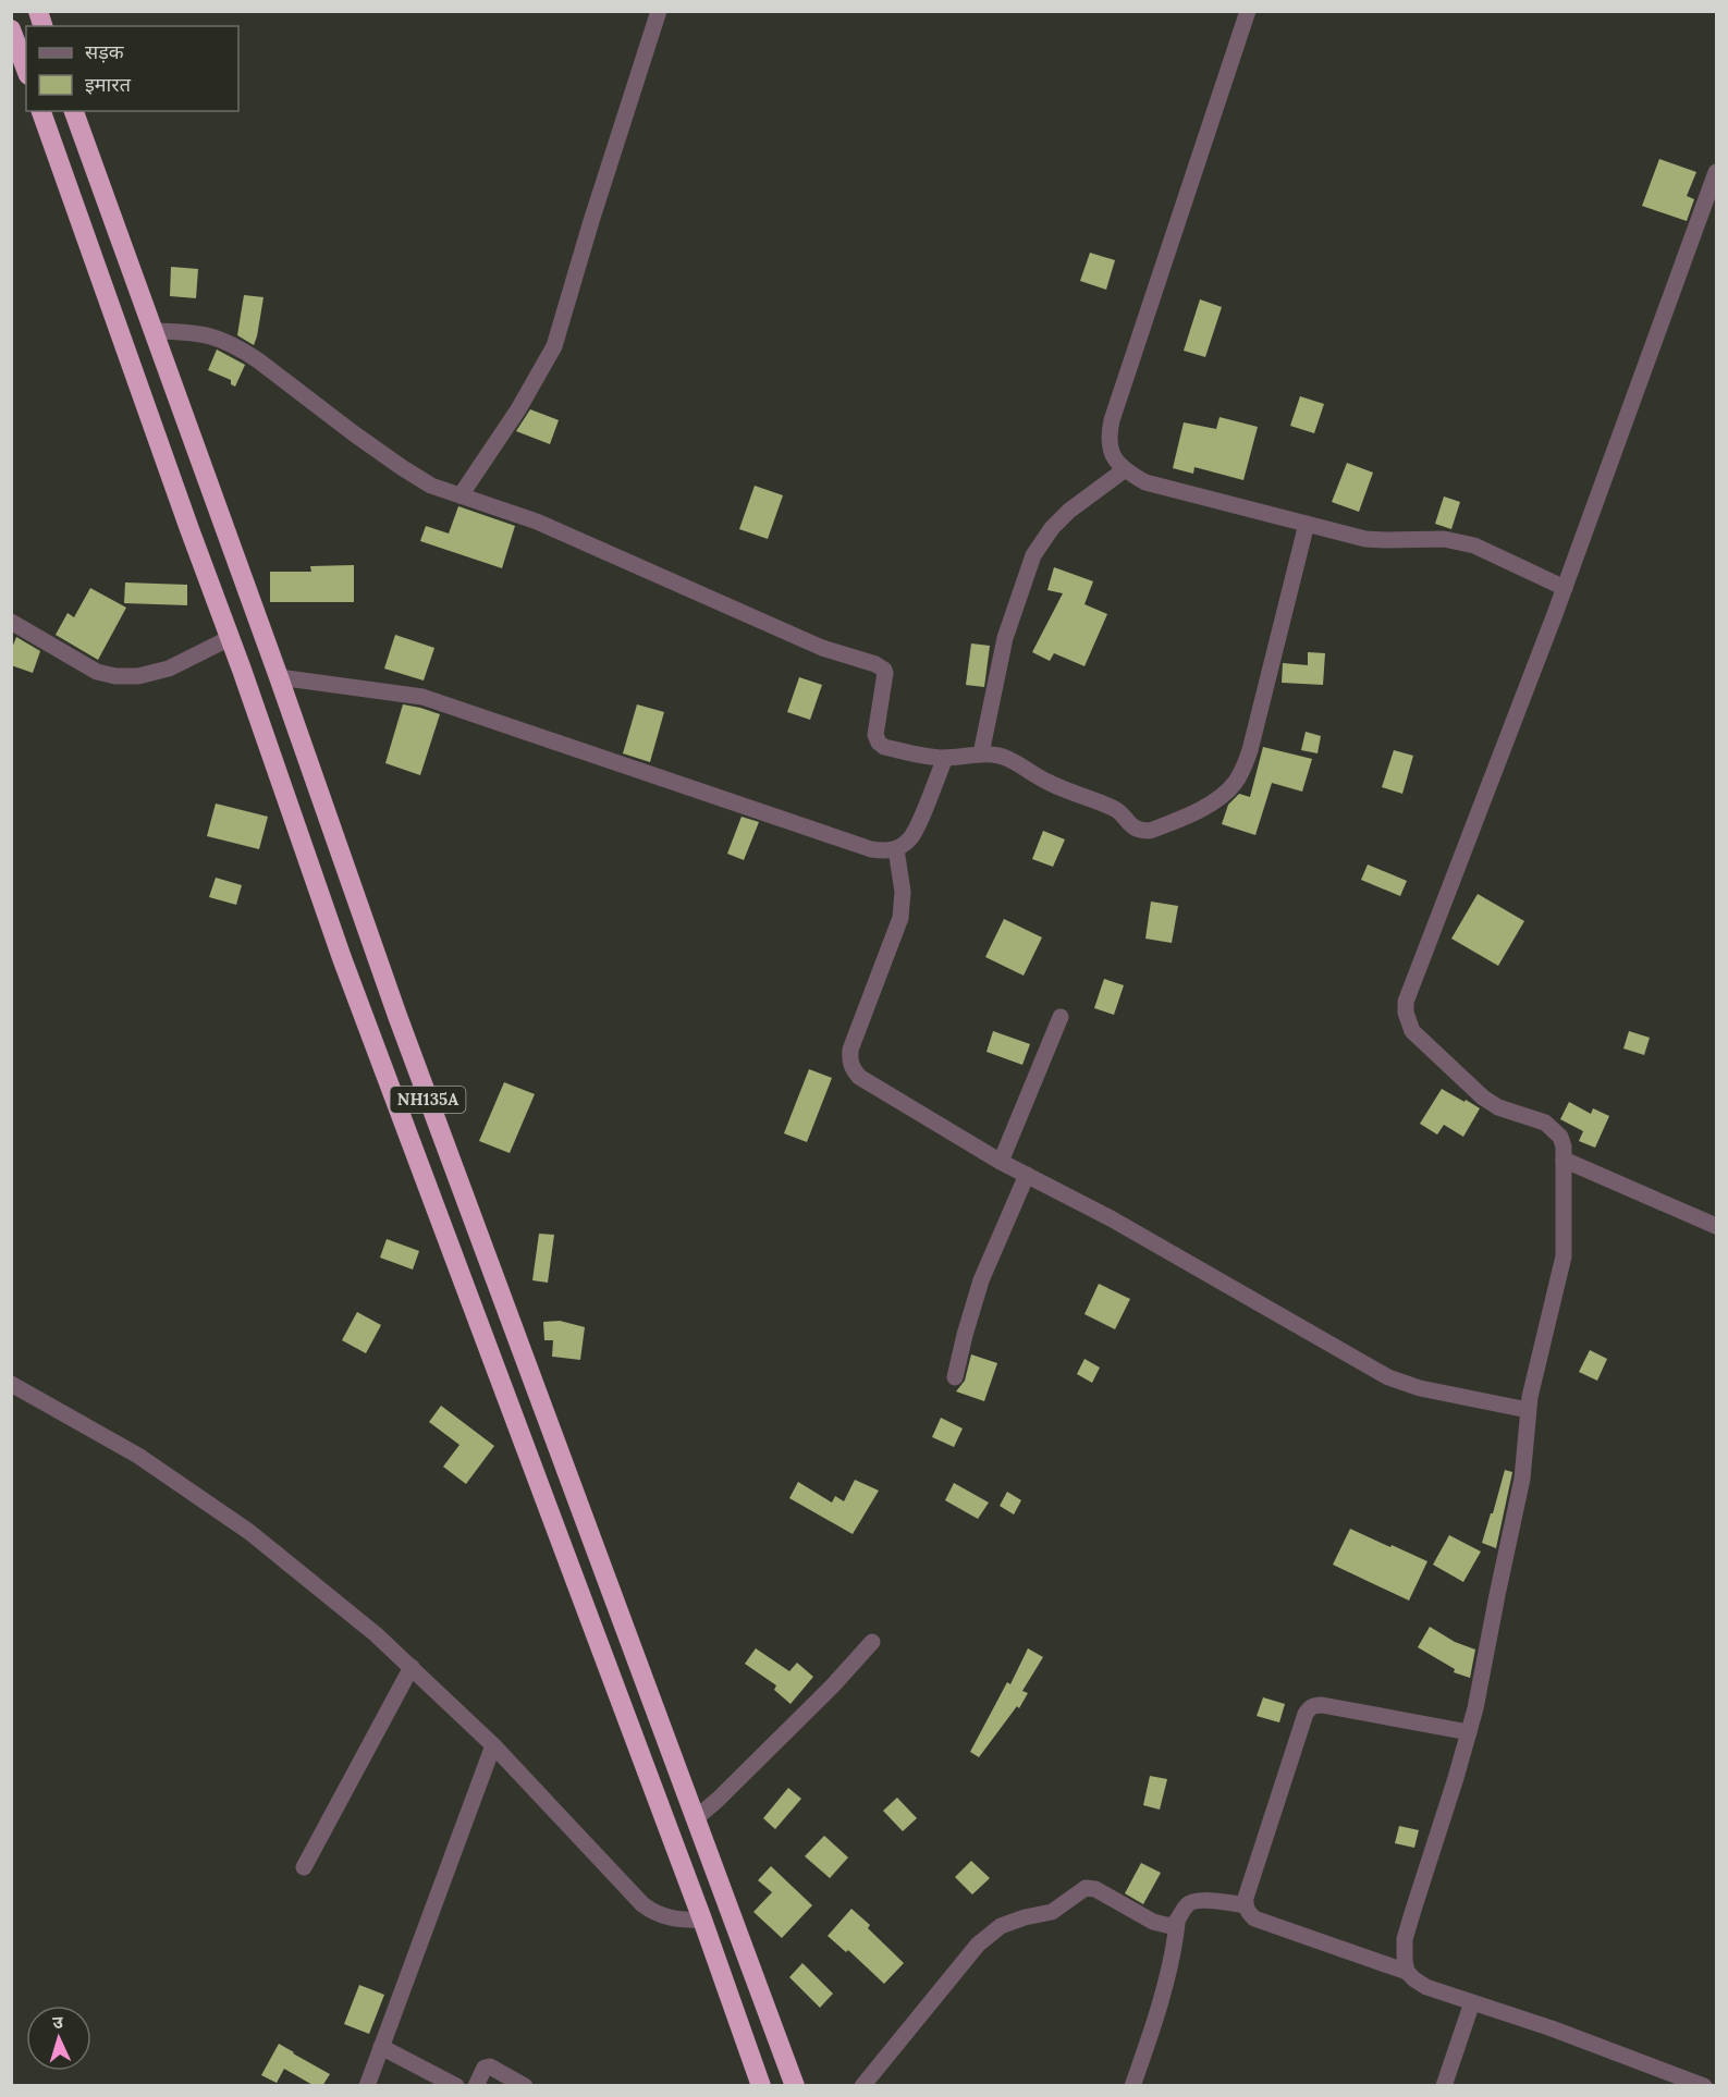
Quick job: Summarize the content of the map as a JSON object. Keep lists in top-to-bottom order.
{
  "streets": {
    "highway": ["NH135A"]
  },
  "legend": ["सड़क", "इमारत"],
  "north": "top"
}
